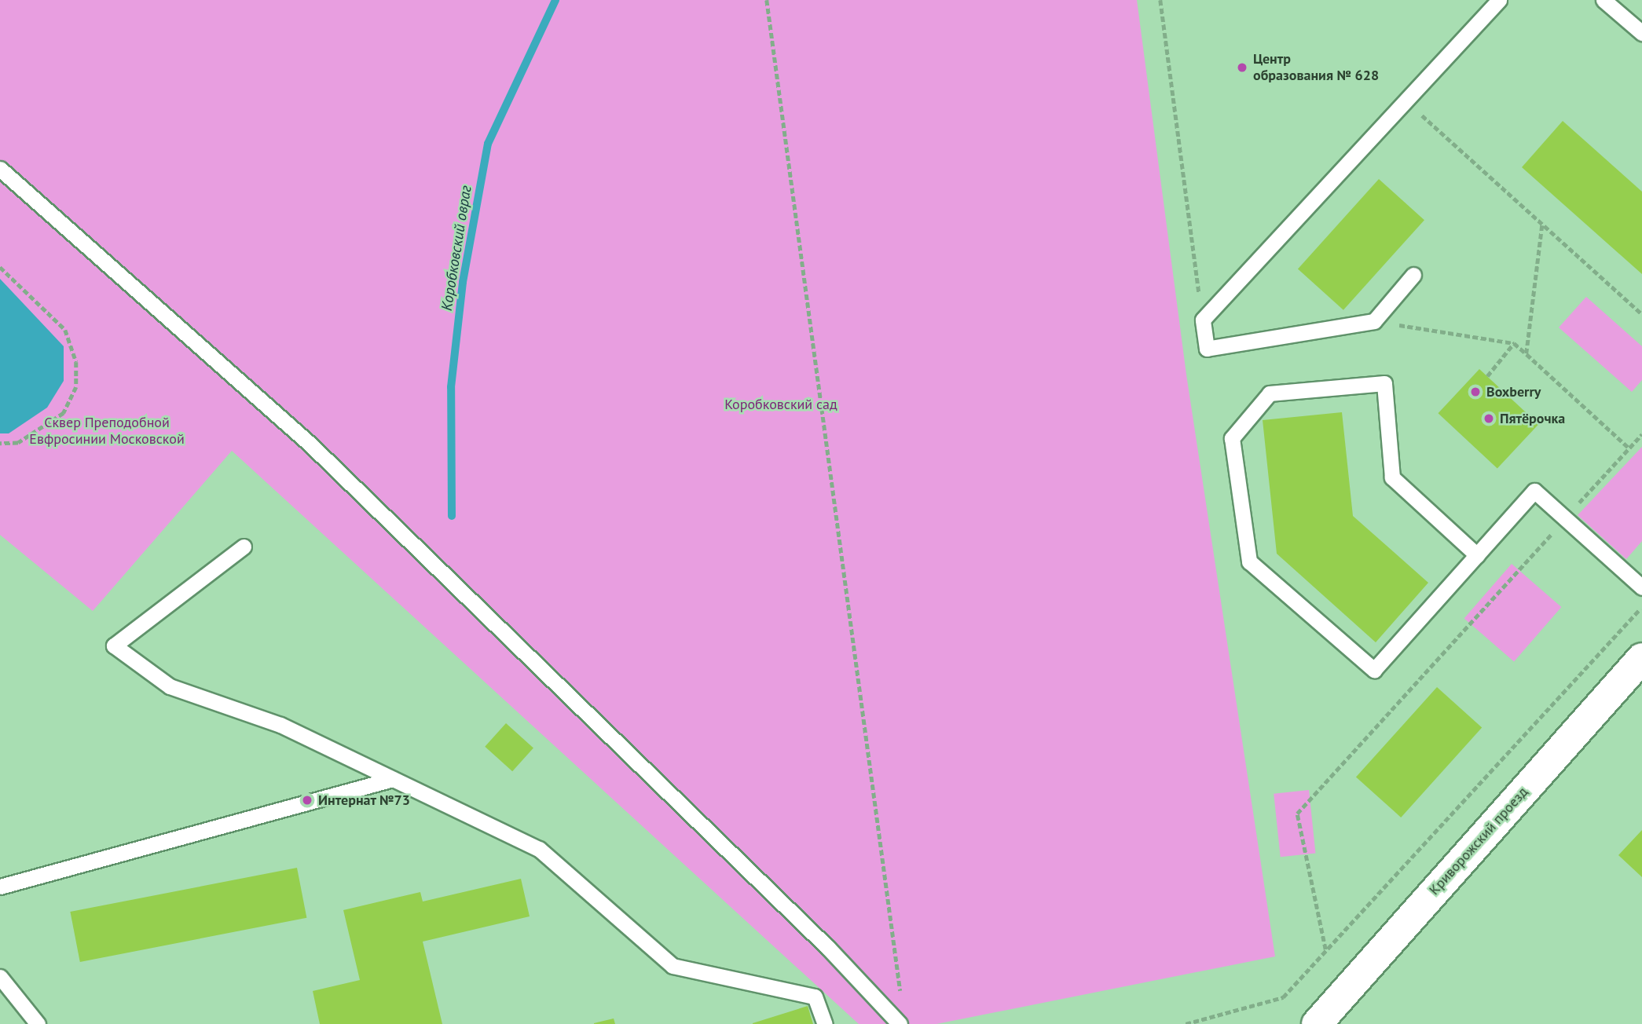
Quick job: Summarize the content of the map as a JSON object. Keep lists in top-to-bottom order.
{
  "streets": {
    "street": ["Криворожский проезд"]
  },
  "water": ["Коробковский овраг"],
  "parks": ["Коробковский сад", "Сквер Преподобной Евфросинии Московской"],
  "places": [
    "Центр образования № 628",
    "Boxberry",
    "Пятёрочка",
    "Интернат №73"
  ]
}
